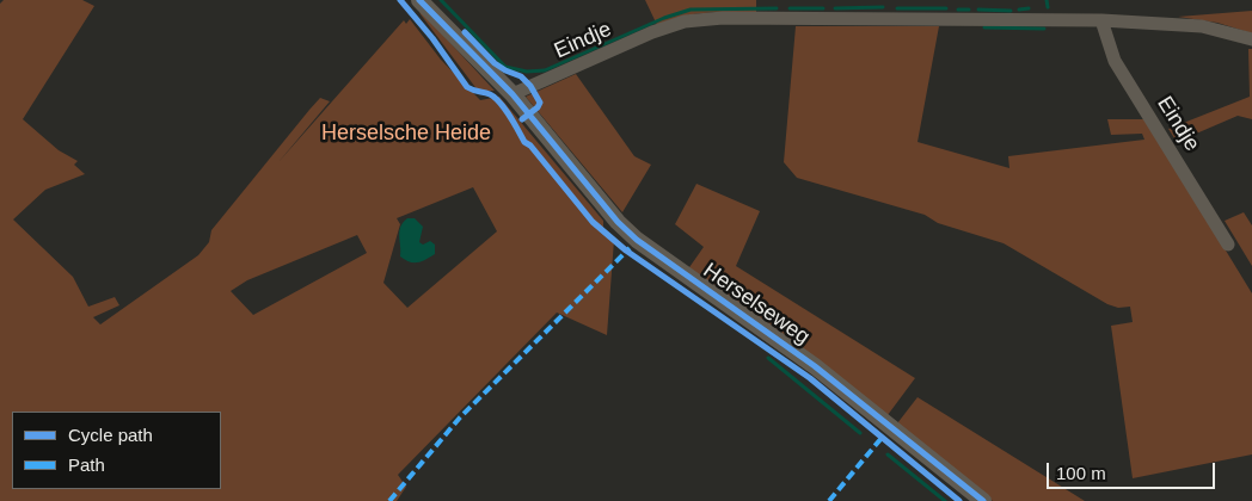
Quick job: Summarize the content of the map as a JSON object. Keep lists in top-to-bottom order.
{
  "streets": {
    "street": ["Eindje", "Herselseweg"]
  },
  "crossings": [
    ["Eindje", "Herselseweg"]
  ],
  "parks": ["Herselsche Heide"],
  "legend": ["Cycle path", "Path"],
  "scale_bar": "100 m"
}
